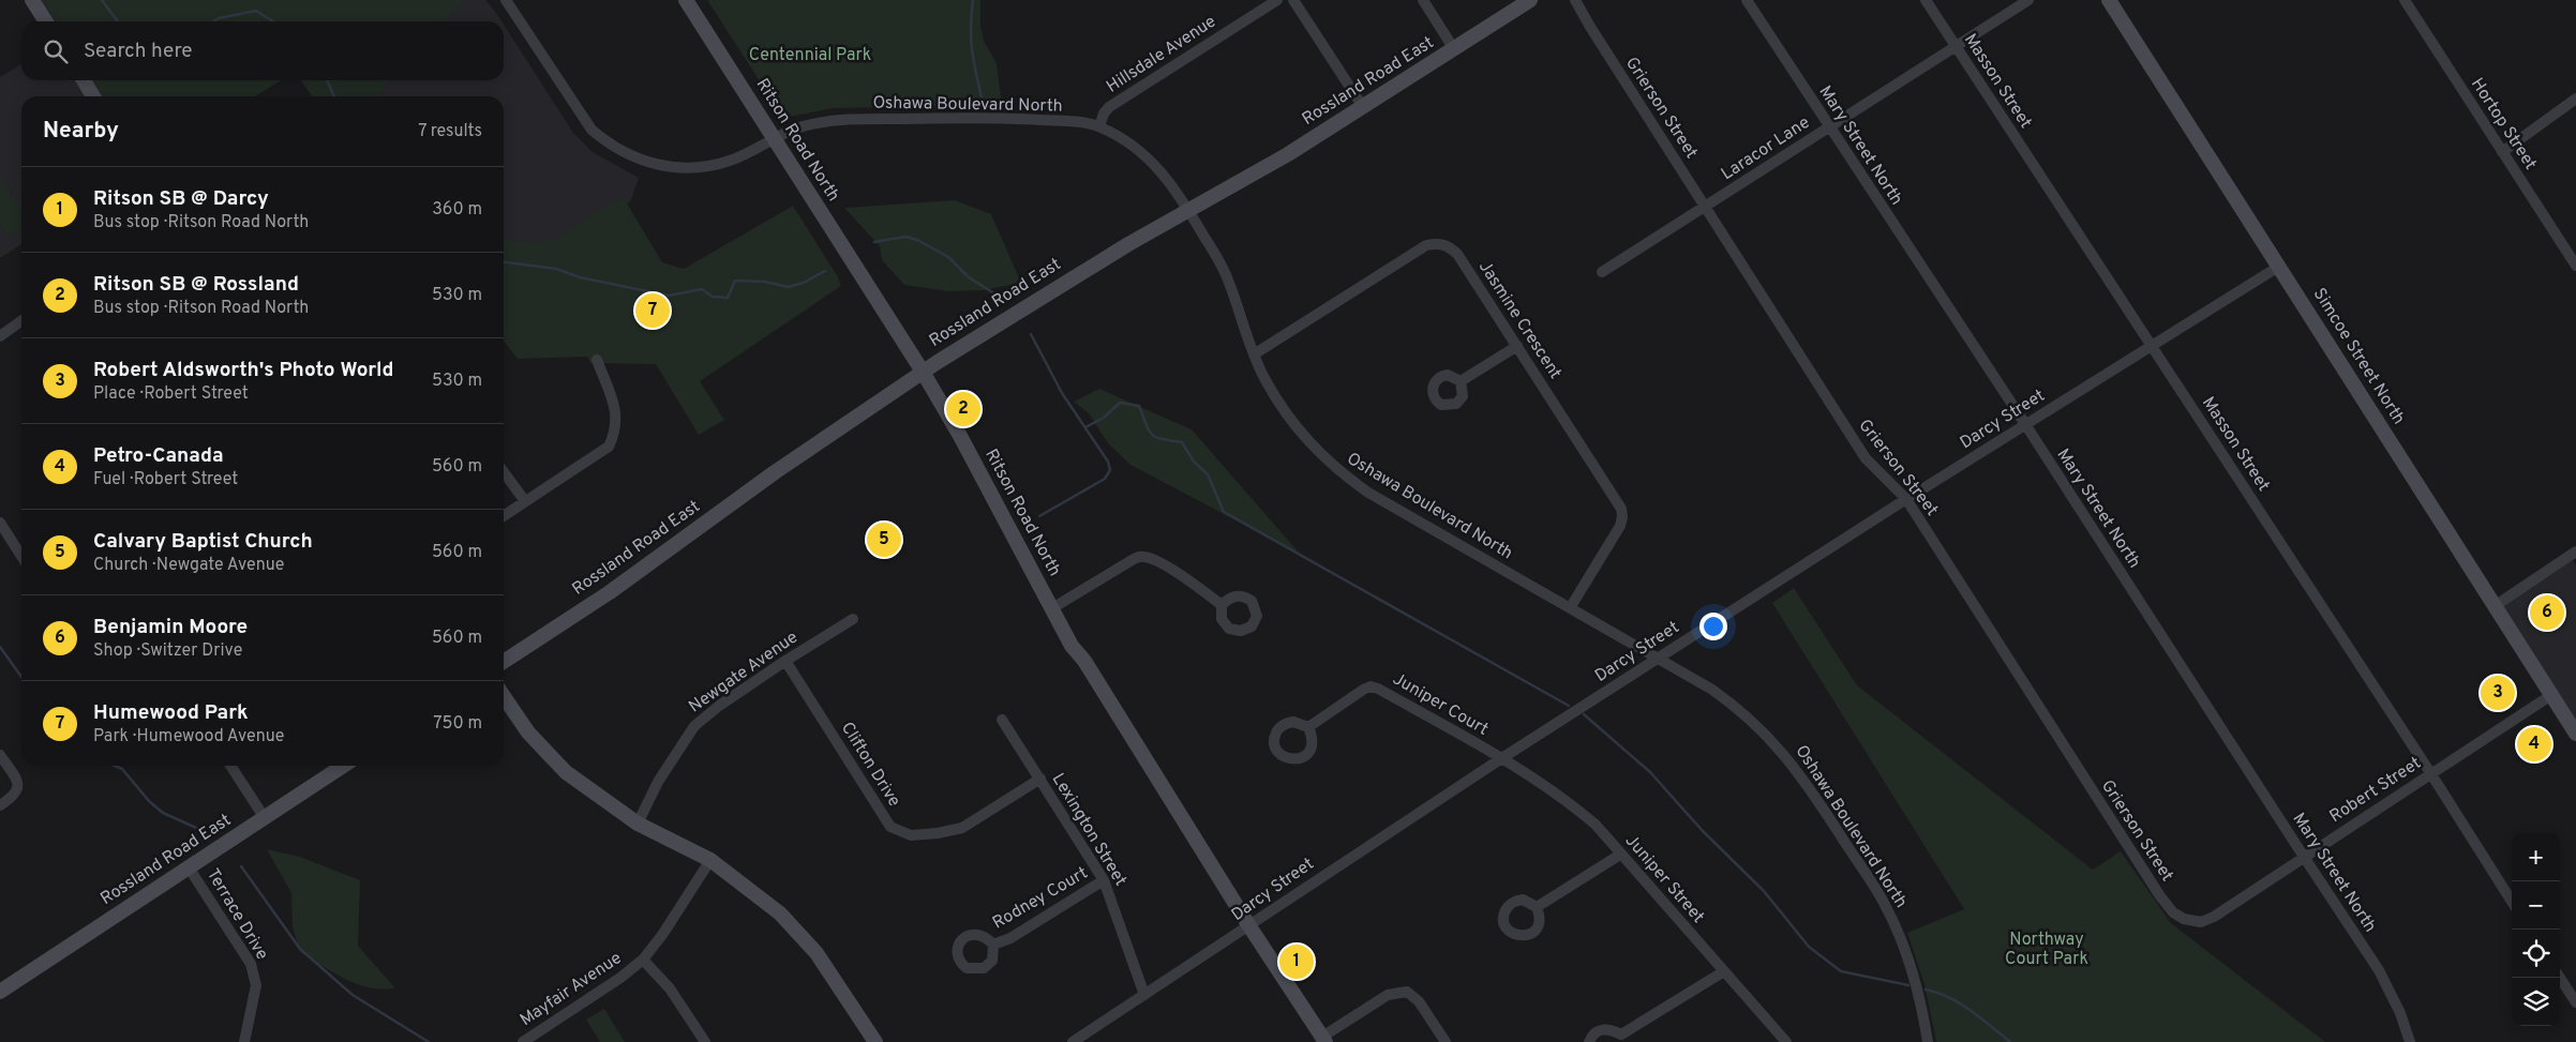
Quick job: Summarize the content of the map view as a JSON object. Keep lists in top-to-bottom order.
{
  "streets": {
    "main road": ["Rossland Road East", "Ritson Road North", "Simcoe Street North"],
    "street": [
      "Hillsdale Avenue",
      "Masson Street",
      "Oshawa Boulevard North",
      "Grierson Street",
      "Hortop Street",
      "Mary Street North",
      "Laracor Lane",
      "Jasmine Crescent",
      "Darcy Street",
      "Newgate Avenue",
      "Juniper Court",
      "Clifton Drive",
      "Robert Street",
      "Lexington Street",
      "Juniper Street",
      "Rodney Court",
      "Terrace Drive",
      "Mayfair Avenue"
    ]
  },
  "crossings": [
    ["Hillsdale Avenue", "Oshawa Boulevard North"],
    ["Rossland Road East", "Oshawa Boulevard North"],
    ["Rossland Road East", "Ritson Road North"],
    ["Rossland Road East", "Terrace Drive"],
    ["Masson Street", "Laracor Lane"],
    ["Masson Street", "Darcy Street"],
    ["Masson Street", "Robert Street"],
    ["Oshawa Boulevard North", "Ritson Road North"],
    ["Oshawa Boulevard North", "Jasmine Crescent"],
    ["Oshawa Boulevard North", "Darcy Street"],
    ["Grierson Street", "Laracor Lane"],
    ["Grierson Street", "Darcy Street"],
    ["Grierson Street", "Robert Street"],
    ["Ritson Road North", "Darcy Street"],
    ["Mary Street North", "Laracor Lane"],
    ["Mary Street North", "Darcy Street"],
    ["Mary Street North", "Robert Street"],
    ["Simcoe Street North", "Darcy Street"],
    ["Simcoe Street North", "Robert Street"],
    ["Darcy Street", "Juniper Court"],
    ["Darcy Street", "Lexington Street"],
    ["Darcy Street", "Juniper Street"],
    ["Newgate Avenue", "Clifton Drive"],
    ["Juniper Court", "Juniper Street"],
    ["Clifton Drive", "Lexington Street"],
    ["Lexington Street", "Rodney Court"]
  ],
  "parks": ["Centennial Park", "Northway Court Park"],
  "page": {
    "search": "Search here",
    "heading": ["Nearby", "7 results"],
    "list": [
      {
        "mark": "1",
        "name": "Ritson SB @ Darcy",
        "note": "Bus stop · Ritson Road North",
        "value": "360 m"
      },
      {
        "mark": "2",
        "name": "Ritson SB @ Rossland",
        "note": "Bus stop · Ritson Road North",
        "value": "530 m"
      },
      {
        "mark": "3",
        "name": "Robert Aldsworth's Photo World",
        "note": "Place · Robert Street",
        "value": "530 m"
      },
      {
        "mark": "4",
        "name": "Petro-Canada",
        "note": "Fuel · Robert Street",
        "value": "560 m"
      },
      {
        "mark": "5",
        "name": "Calvary Baptist Church",
        "note": "Church · Newgate Avenue",
        "value": "560 m"
      },
      {
        "mark": "6",
        "name": "Benjamin Moore",
        "note": "Shop · Switzer Drive",
        "value": "560 m"
      },
      {
        "mark": "7",
        "name": "Humewood Park",
        "note": "Park · Humewood Avenue",
        "value": "750 m"
      }
    ],
    "pins": [
      "7",
      "2",
      "5",
      "6",
      "3",
      "4",
      "1"
    ],
    "map_buttons": ["+", "−"]
  }
}
